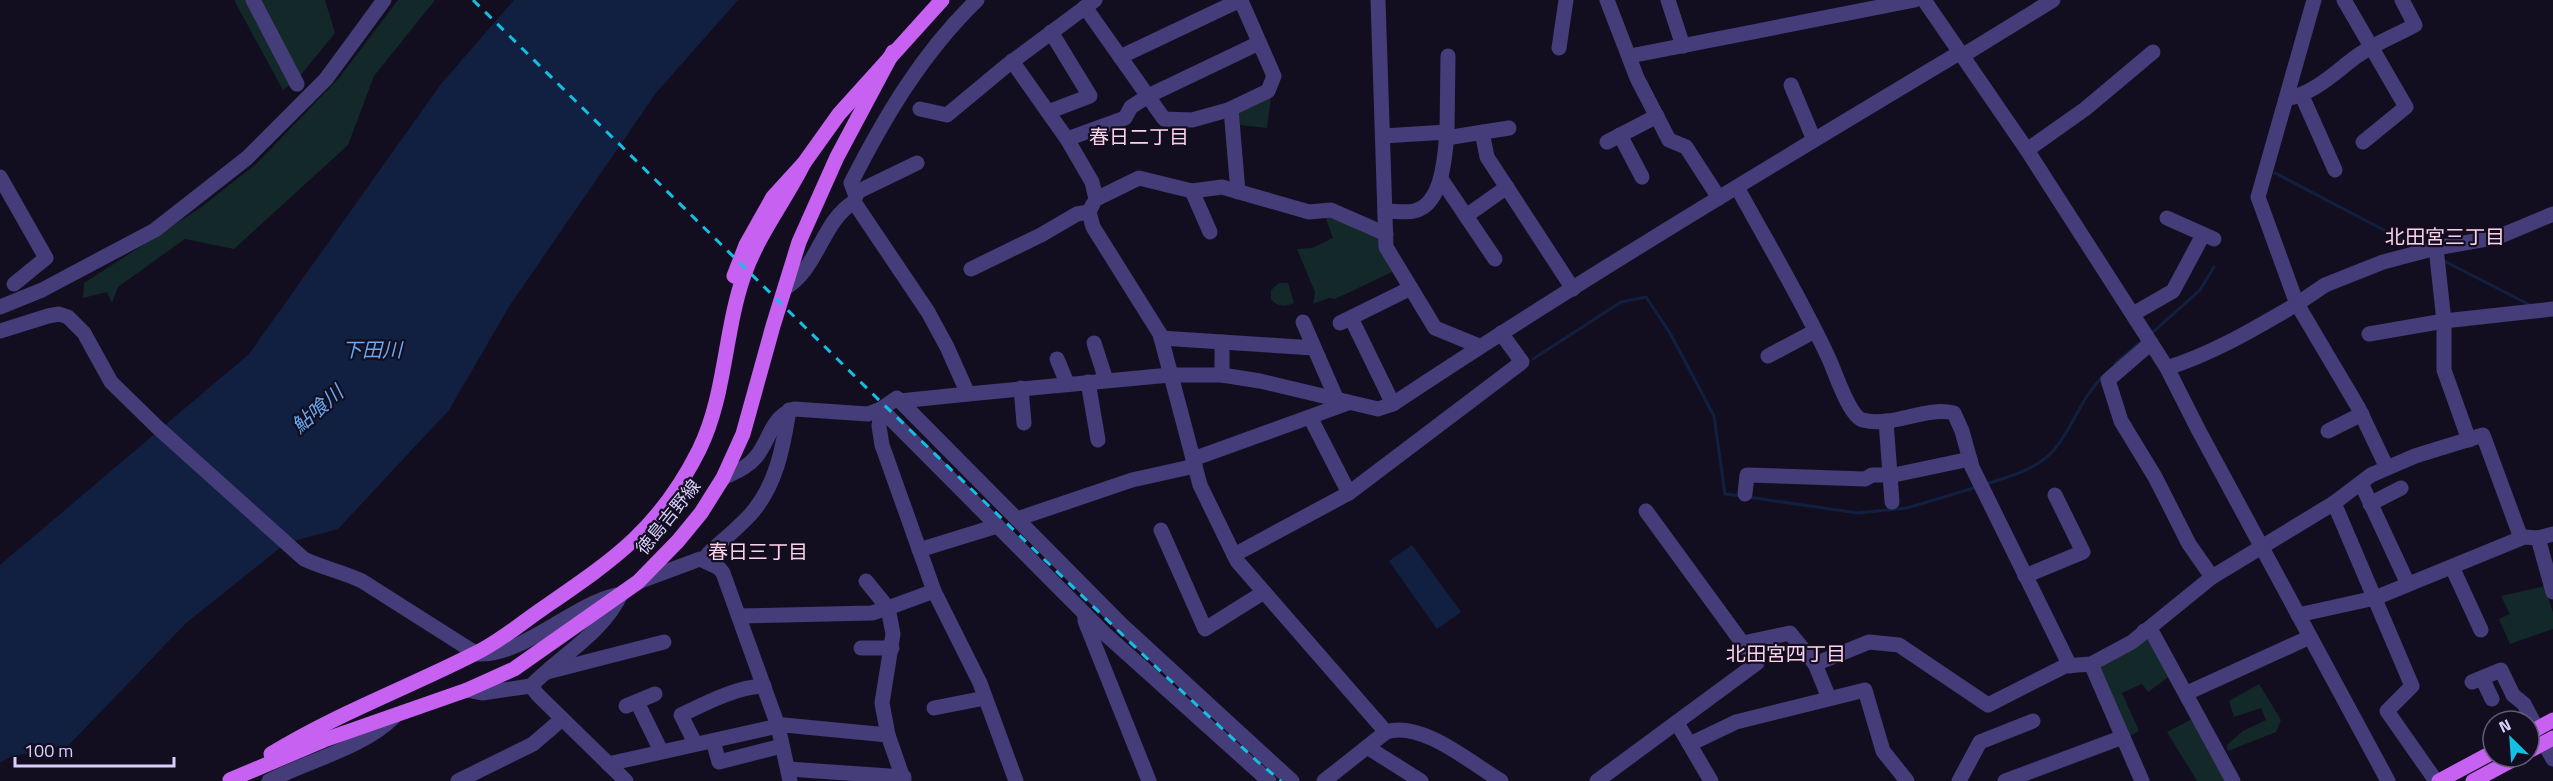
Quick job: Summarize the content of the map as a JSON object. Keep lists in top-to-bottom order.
{
  "streets": {
    "main road": ["徳島吉野線"]
  },
  "districts": [
    "春日二丁目",
    "北田宮三丁目",
    "春日三丁目",
    "北田宮四丁目"
  ],
  "water": ["下田川", "鮎喰川"],
  "scale_bar": "100 m",
  "north": "top left"
}
